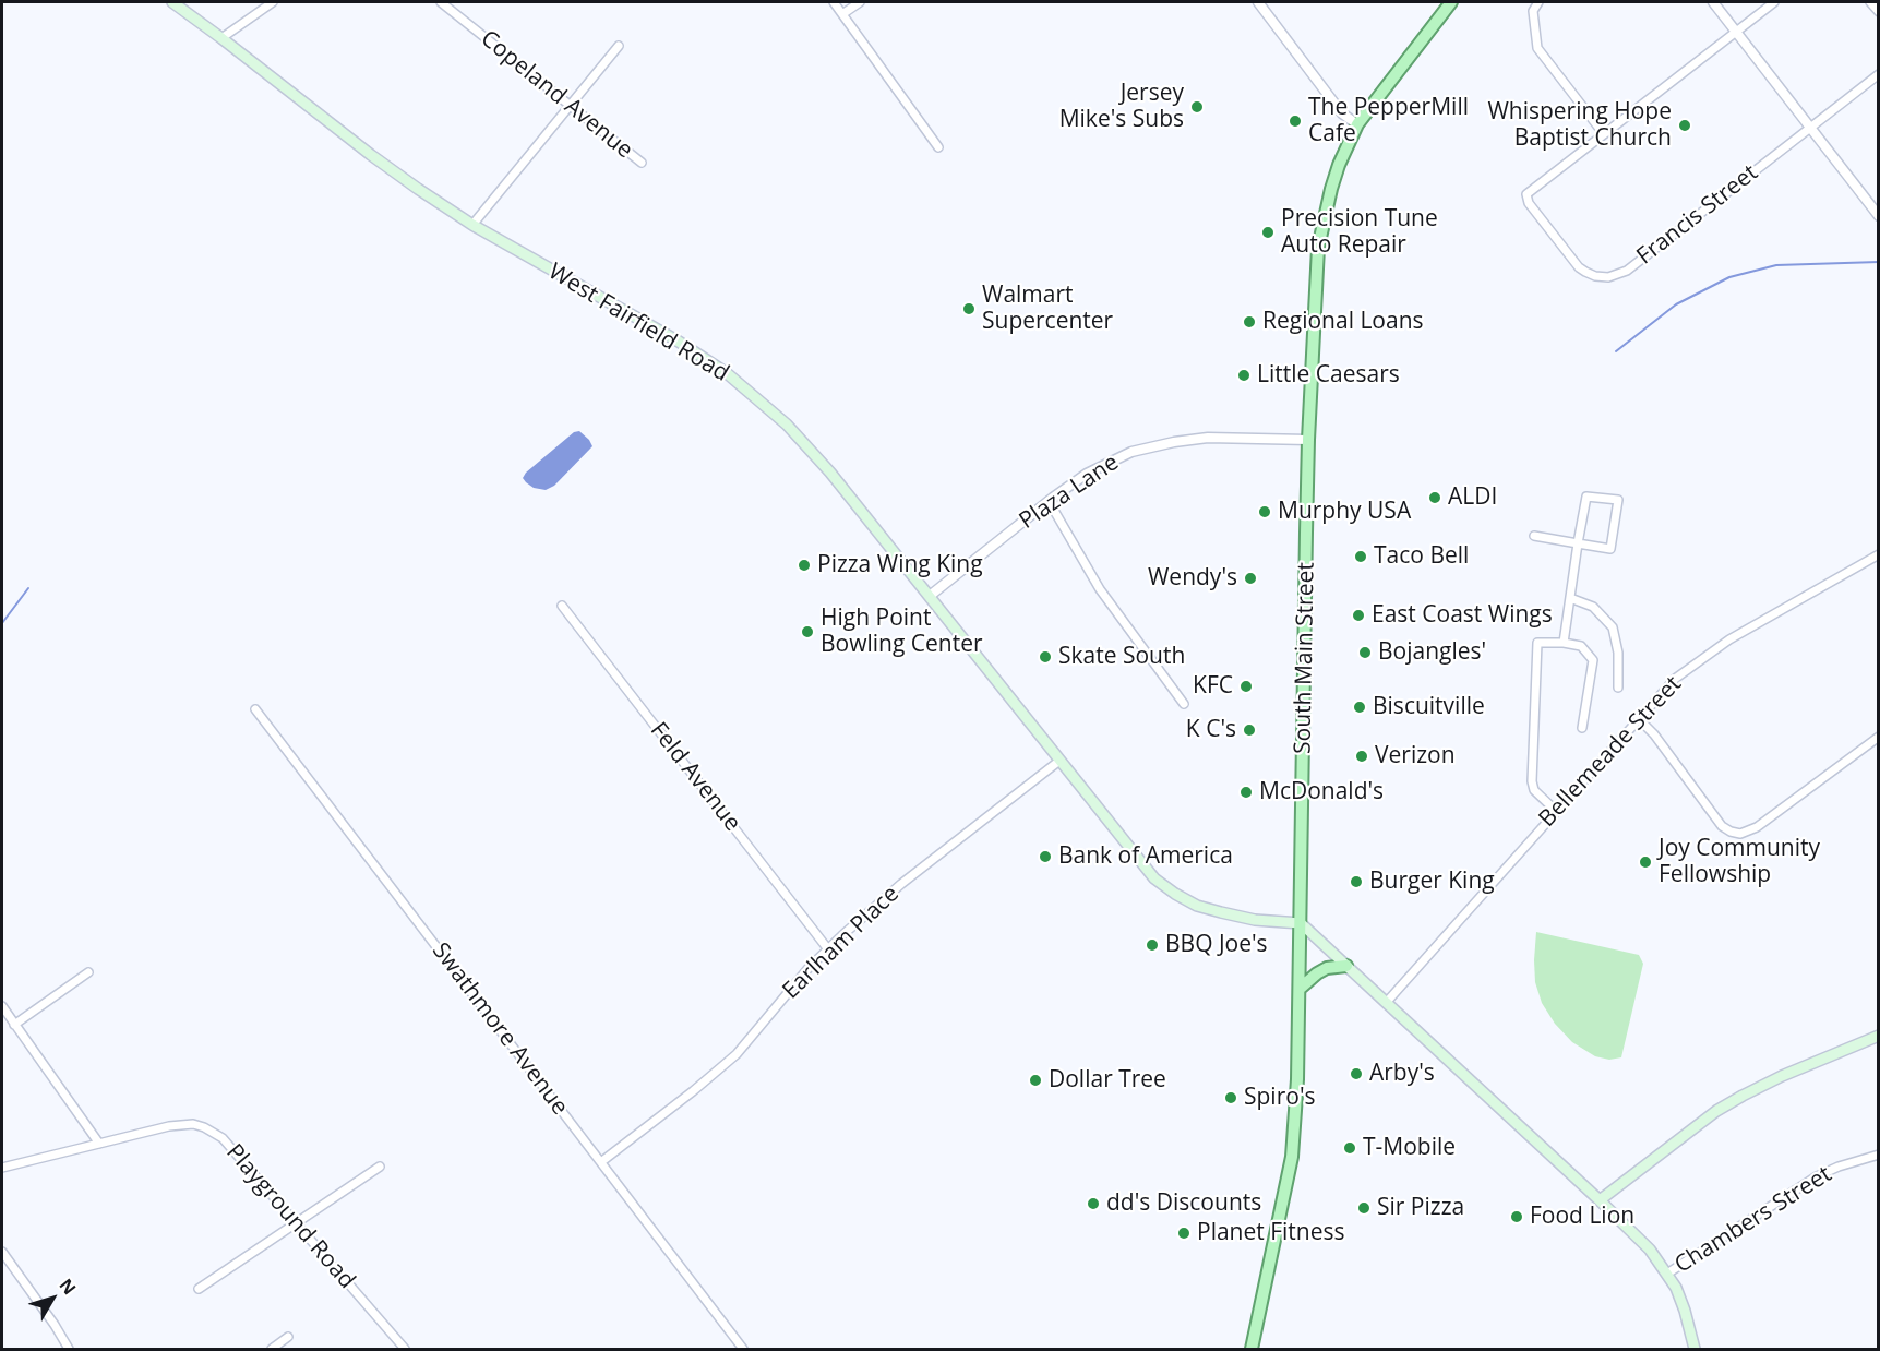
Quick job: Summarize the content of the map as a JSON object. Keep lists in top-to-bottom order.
{
  "streets": {
    "main road": ["West Fairfield Road", "South Main Street"],
    "street": [
      "Copeland Avenue",
      "Francis Street",
      "Plaza Lane",
      "Bellemeade Street",
      "Feld Avenue",
      "Earlham Place",
      "Swathmore Avenue",
      "Playground Road",
      "Chambers Street"
    ]
  },
  "crossings": [
    ["West Fairfield Road", "Plaza Lane"],
    ["West Fairfield Road", "South Main Street"],
    ["West Fairfield Road", "Earlham Place"],
    ["Plaza Lane", "South Main Street"],
    ["Feld Avenue", "Earlham Place"],
    ["Earlham Place", "Swathmore Avenue"]
  ],
  "places": [
    "Jersey Mike's Subs",
    "The PepperMill Cafe",
    "Whispering Hope Baptist Church",
    "Precision Tune Auto Repair",
    "Walmart Supercenter",
    "Regional Loans",
    "Little Caesars",
    "ALDI",
    "Murphy USA",
    "Taco Bell",
    "Pizza Wing King",
    "Wendy's",
    "East Coast Wings",
    "High Point Bowling Center",
    "Bojangles'",
    "Skate South",
    "KFC",
    "Biscuitville",
    "K C's",
    "Verizon",
    "McDonald's",
    "Bank of America",
    "Joy Community Fellowship",
    "Burger King",
    "BBQ Joe's",
    "Arby's",
    "Dollar Tree",
    "Spiro's",
    "T-Mobile",
    "dd's Discounts",
    "Sir Pizza",
    "Food Lion",
    "Planet Fitness"
  ],
  "north": "top right"
}
